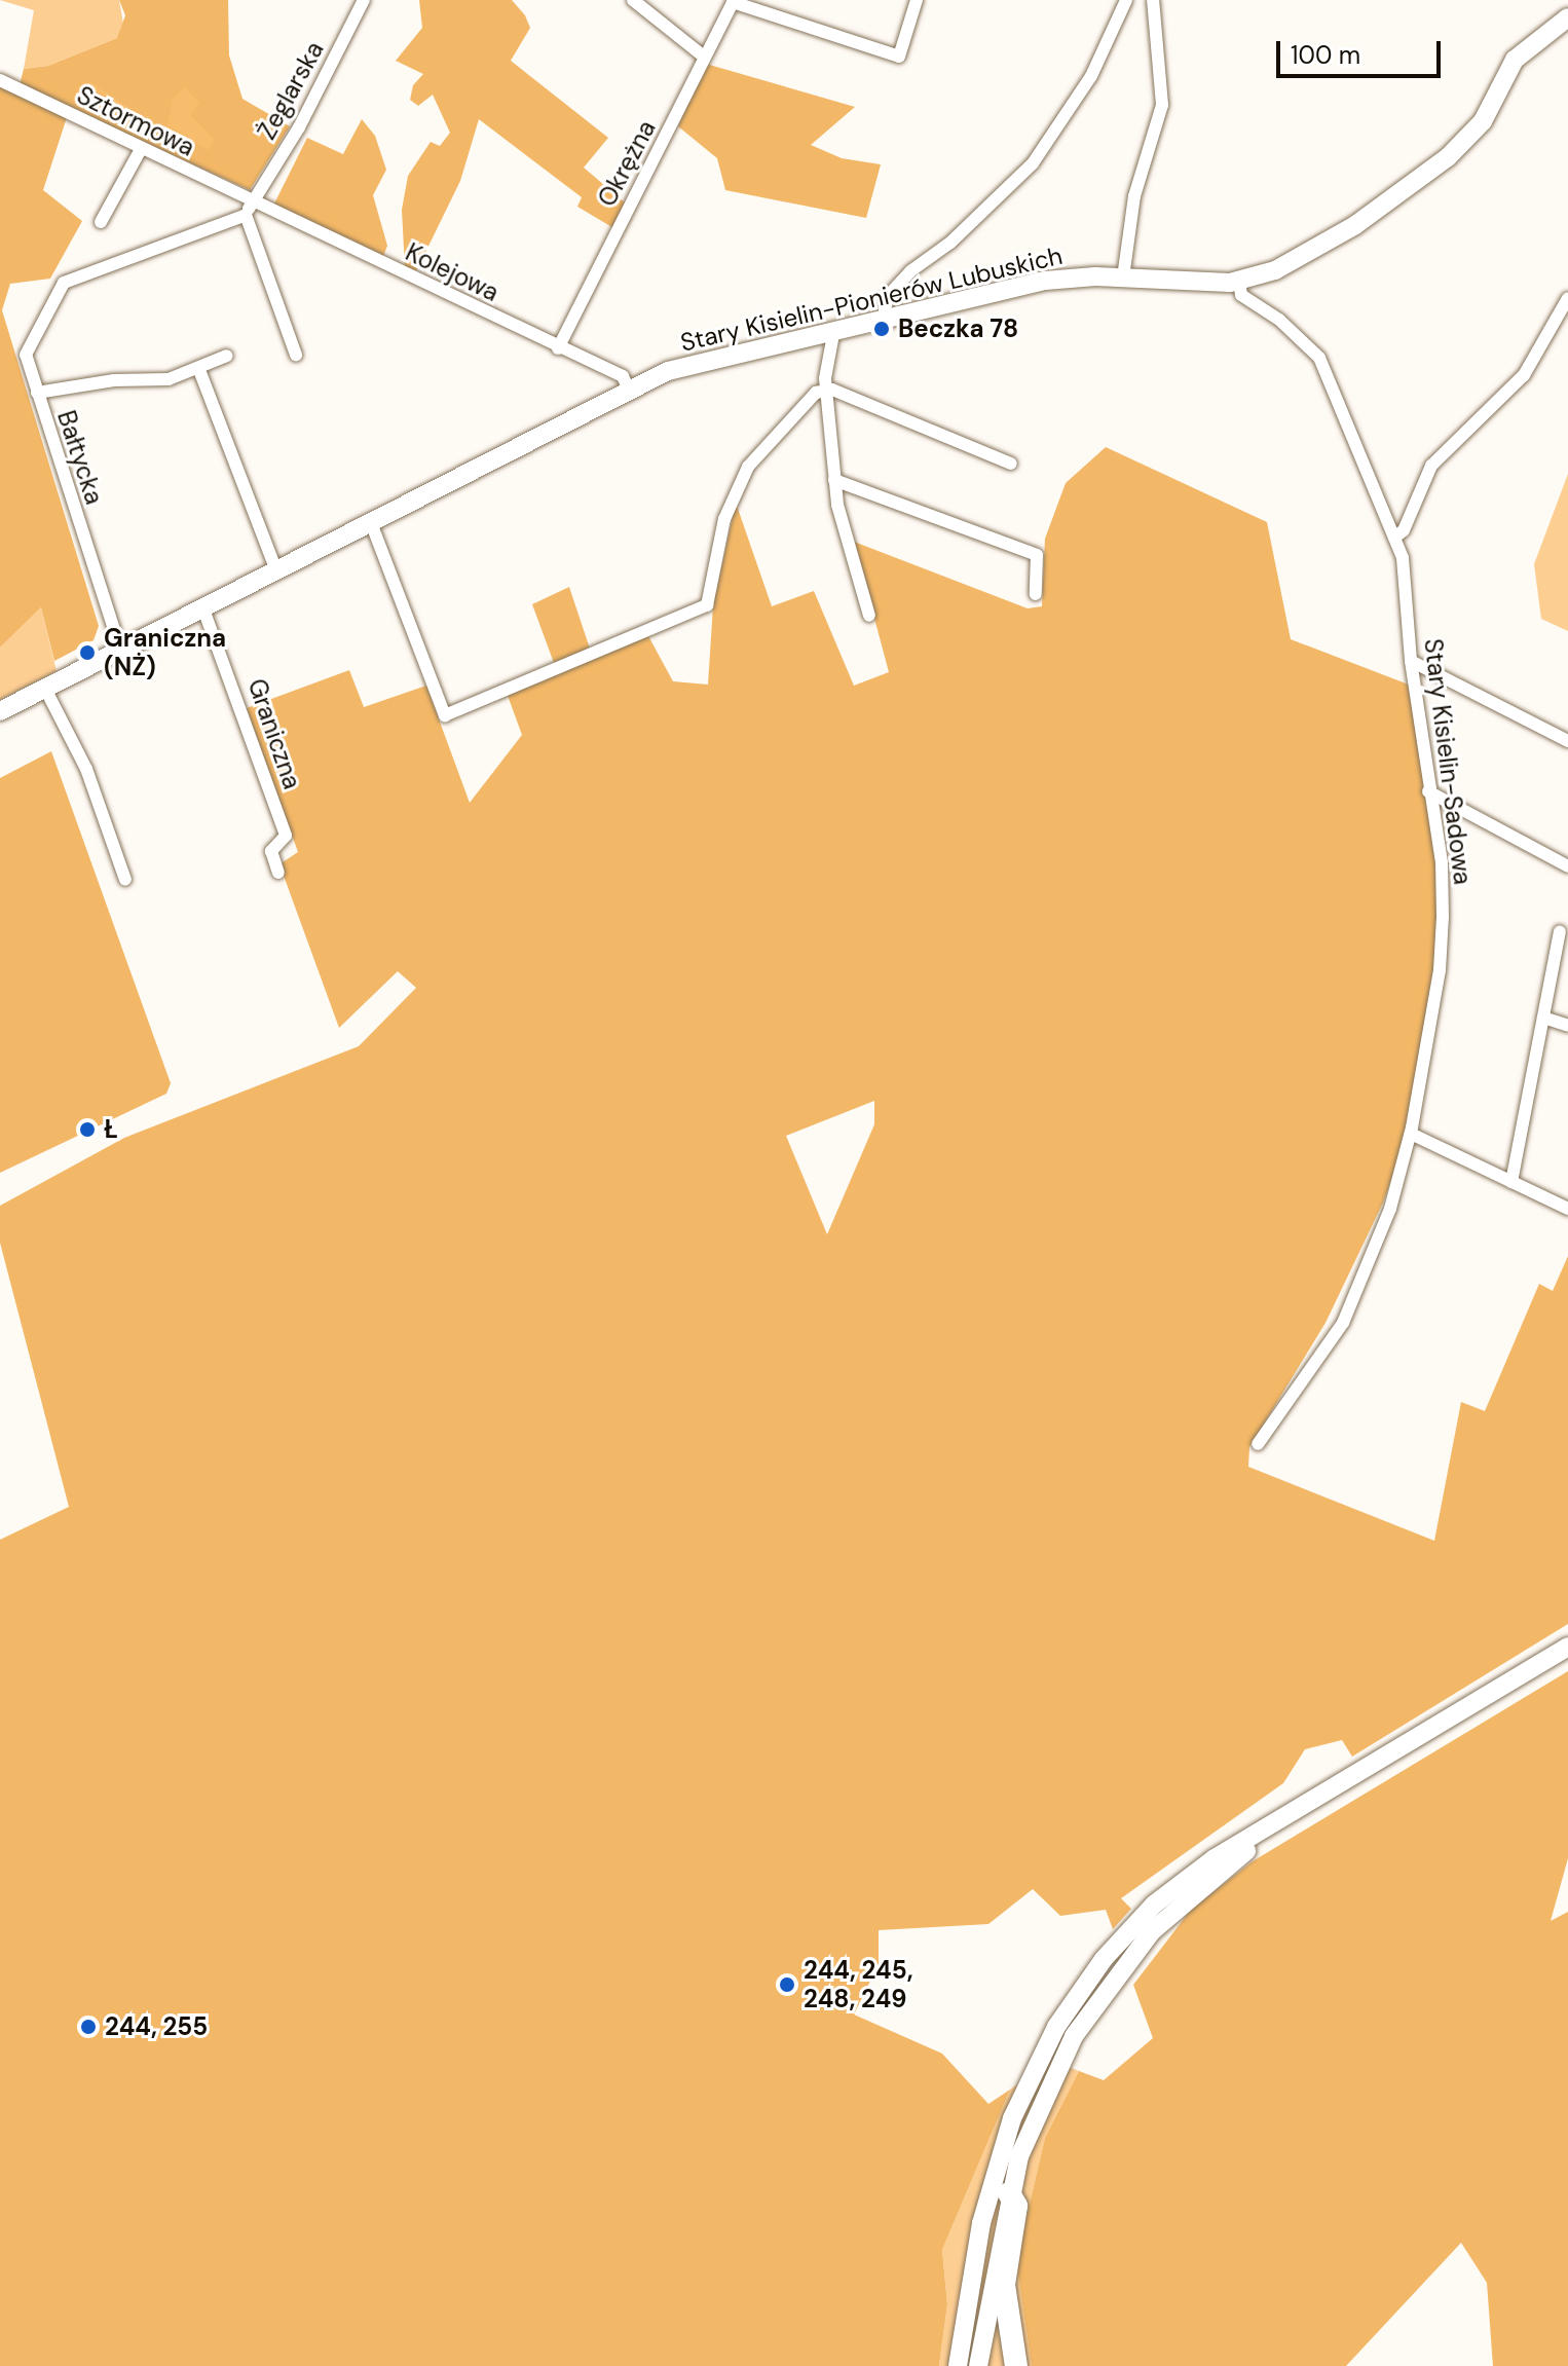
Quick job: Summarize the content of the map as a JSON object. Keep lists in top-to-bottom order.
{
  "streets": {
    "street": [
      "Żeglarska",
      "Sztormowa",
      "Okrężna",
      "Kolejowa",
      "Stary Kisielin-Pionierów Lubuskich",
      "Bałtycka",
      "Graniczna",
      "Stary Kisielin-Sadowa"
    ]
  },
  "crossings": [
    ["Żeglarska", "Sztormowa"],
    ["Żeglarska", "Kolejowa"],
    ["Żeglarska", "Bałtycka"],
    ["Sztormowa", "Kolejowa"],
    ["Okrężna", "Kolejowa"],
    ["Kolejowa", "Stary Kisielin-Pionierów Lubuskich"],
    ["Stary Kisielin-Pionierów Lubuskich", "Bałtycka"],
    ["Stary Kisielin-Pionierów Lubuskich", "Graniczna"],
    ["Stary Kisielin-Pionierów Lubuskich", "Stary Kisielin-Sadowa"]
  ],
  "places": [
    "Beczka 78",
    "Graniczna (NŻ)",
    "Ł",
    "244, 245, 248, 249",
    "244, 255"
  ],
  "scale_bar": "100 m"
}
